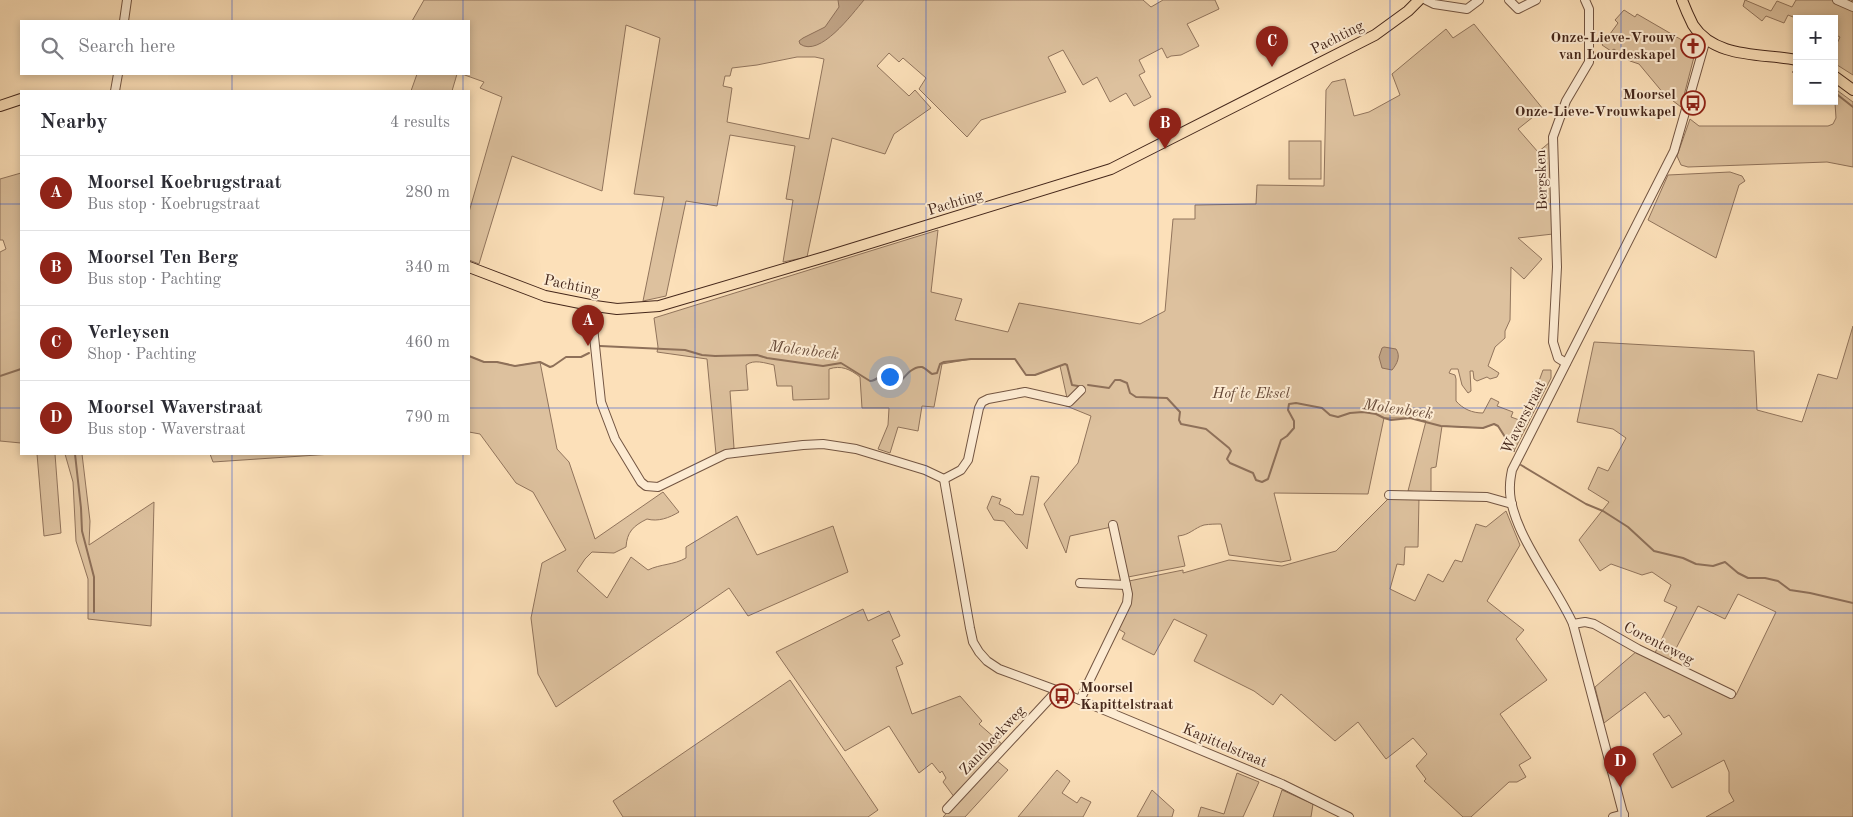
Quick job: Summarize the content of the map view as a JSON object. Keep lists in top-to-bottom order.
{
  "streets": {
    "main road": ["Pachting"],
    "street": [
      "Bergsken",
      "Waverstraat",
      "Corenteweg",
      "Zandbeekweg",
      "Kapittelstraat"
    ]
  },
  "crossings": [
    ["Bergsken", "Waverstraat"],
    ["Waverstraat", "Corenteweg"],
    ["Zandbeekweg", "Kapittelstraat"]
  ],
  "water": ["Molenbeek"],
  "parks": ["Hof te Eksel"],
  "places": {
    "church": ["Onze-Lieve-Vrouw van Lourdeskapel"],
    "bus stop": ["Moorsel Onze-Lieve-Vrouwkapel", "Moorsel Kapittelstraat"]
  },
  "page": {
    "map_buttons": ["+", "−"],
    "search": "Search here",
    "pins": [
      "C",
      "B",
      "A",
      "D"
    ],
    "heading": ["Nearby", "4 results"],
    "list": [
      {
        "mark": "A",
        "name": "Moorsel Koebrugstraat",
        "note": "Bus stop · Koebrugstraat",
        "value": "280 m"
      },
      {
        "mark": "B",
        "name": "Moorsel Ten Berg",
        "note": "Bus stop · Pachting",
        "value": "340 m"
      },
      {
        "mark": "C",
        "name": "Verleysen",
        "note": "Shop · Pachting",
        "value": "460 m"
      },
      {
        "mark": "D",
        "name": "Moorsel Waverstraat",
        "note": "Bus stop · Waverstraat",
        "value": "790 m"
      }
    ]
  }
}
